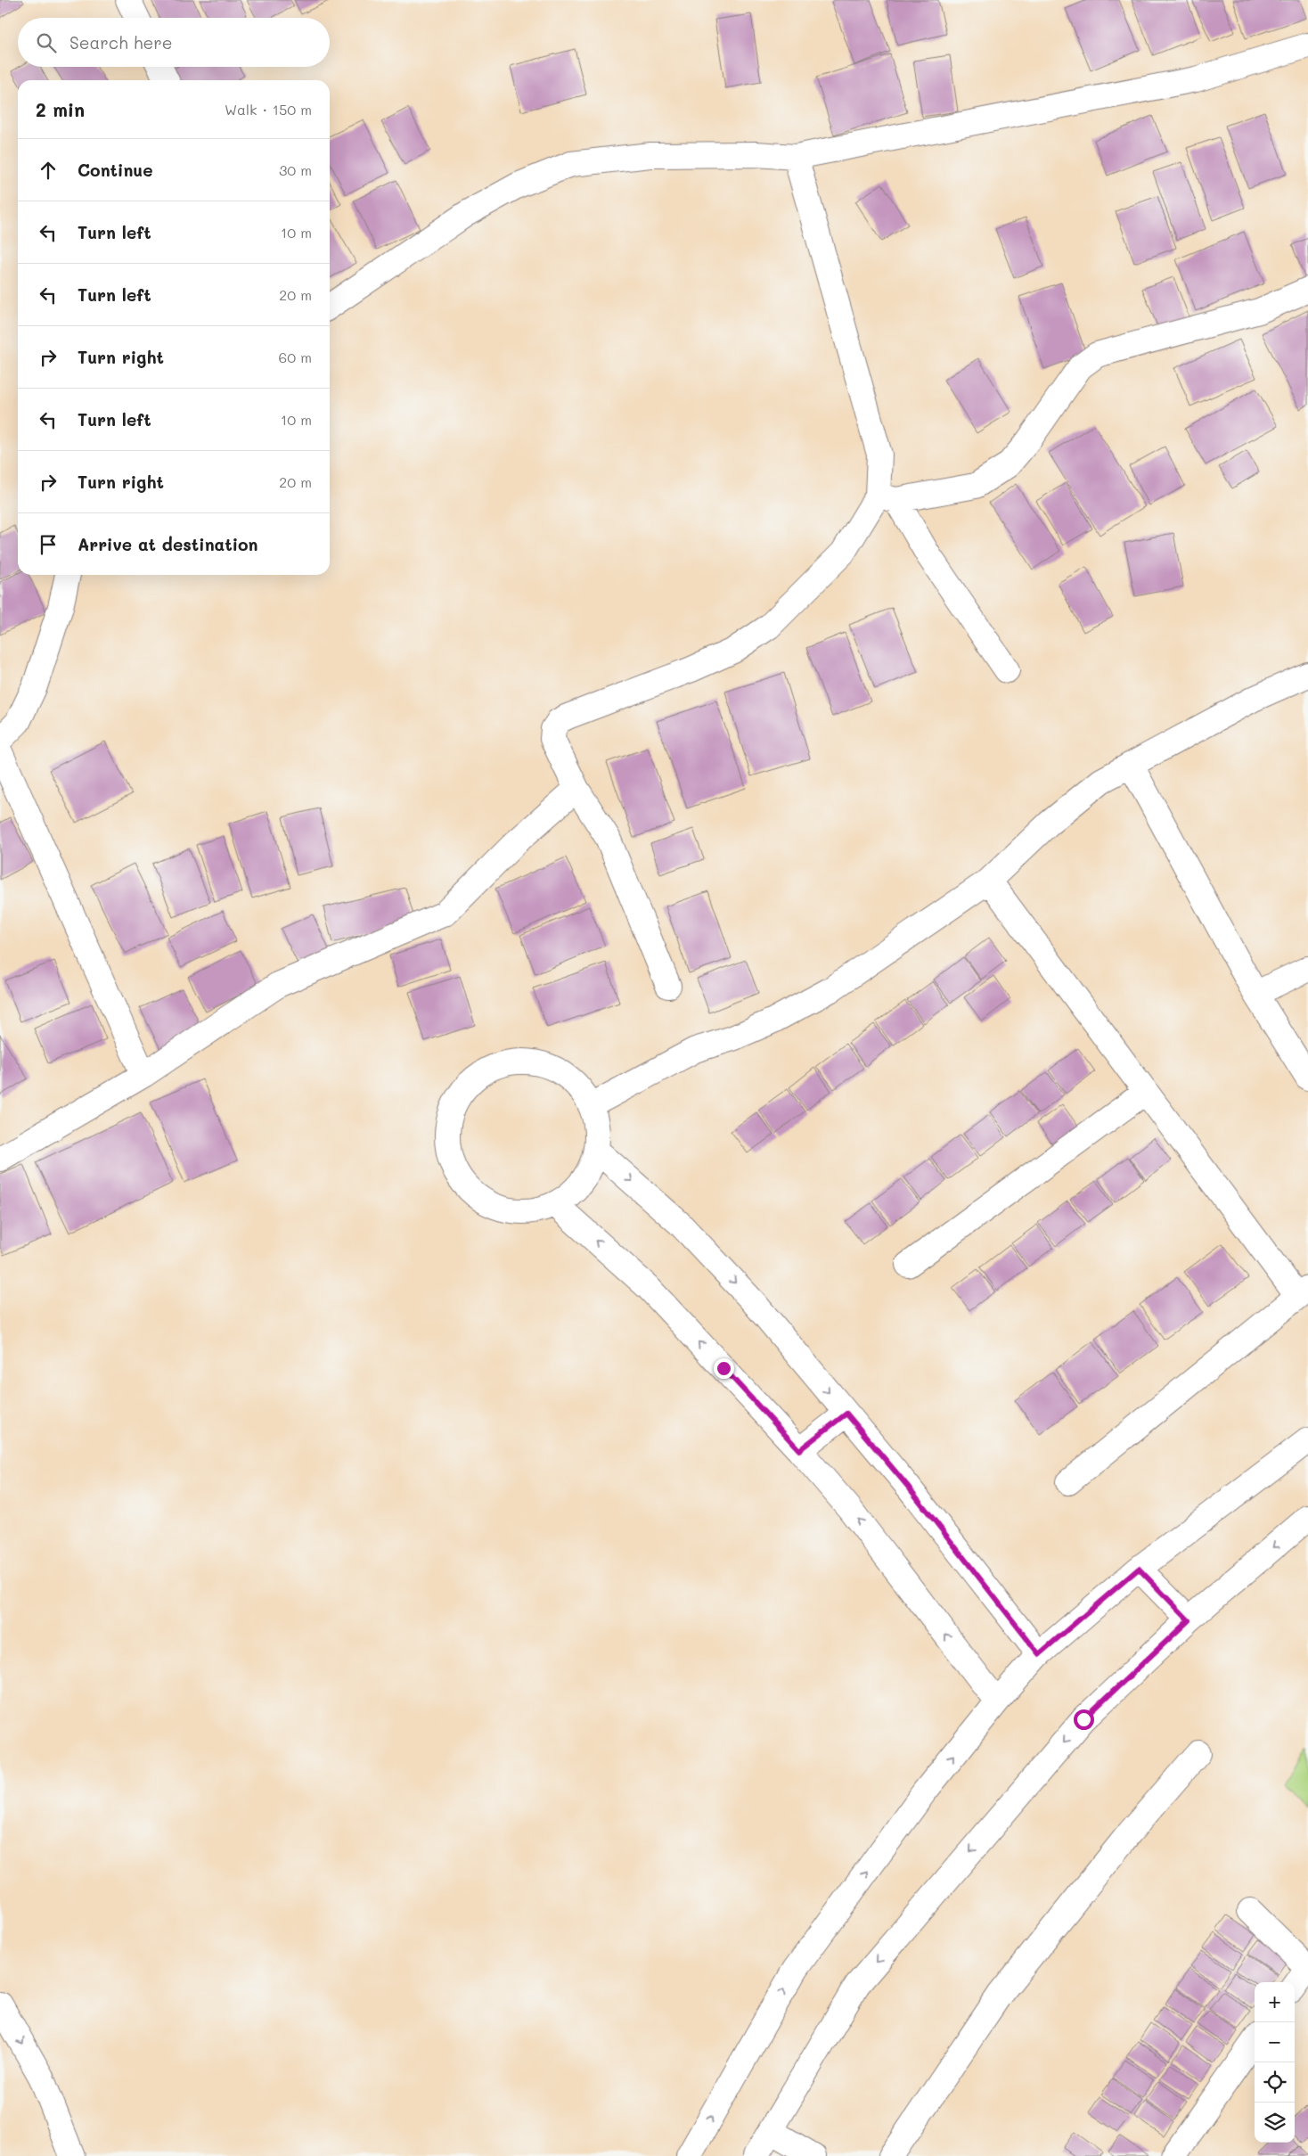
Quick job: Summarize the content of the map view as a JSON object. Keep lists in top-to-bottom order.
{
  "page": {
    "search": "Search here",
    "heading": ["2 min", "Walk · 150 m"],
    "list": [
      ["Continue", "30 m"],
      ["Turn left", "10 m"],
      ["Turn left", "20 m"],
      ["Turn right", "60 m"],
      ["Turn left", "10 m"],
      ["Turn right", "20 m"],
      "Arrive at destination"
    ],
    "map_buttons": ["+", "−"]
  }
}
